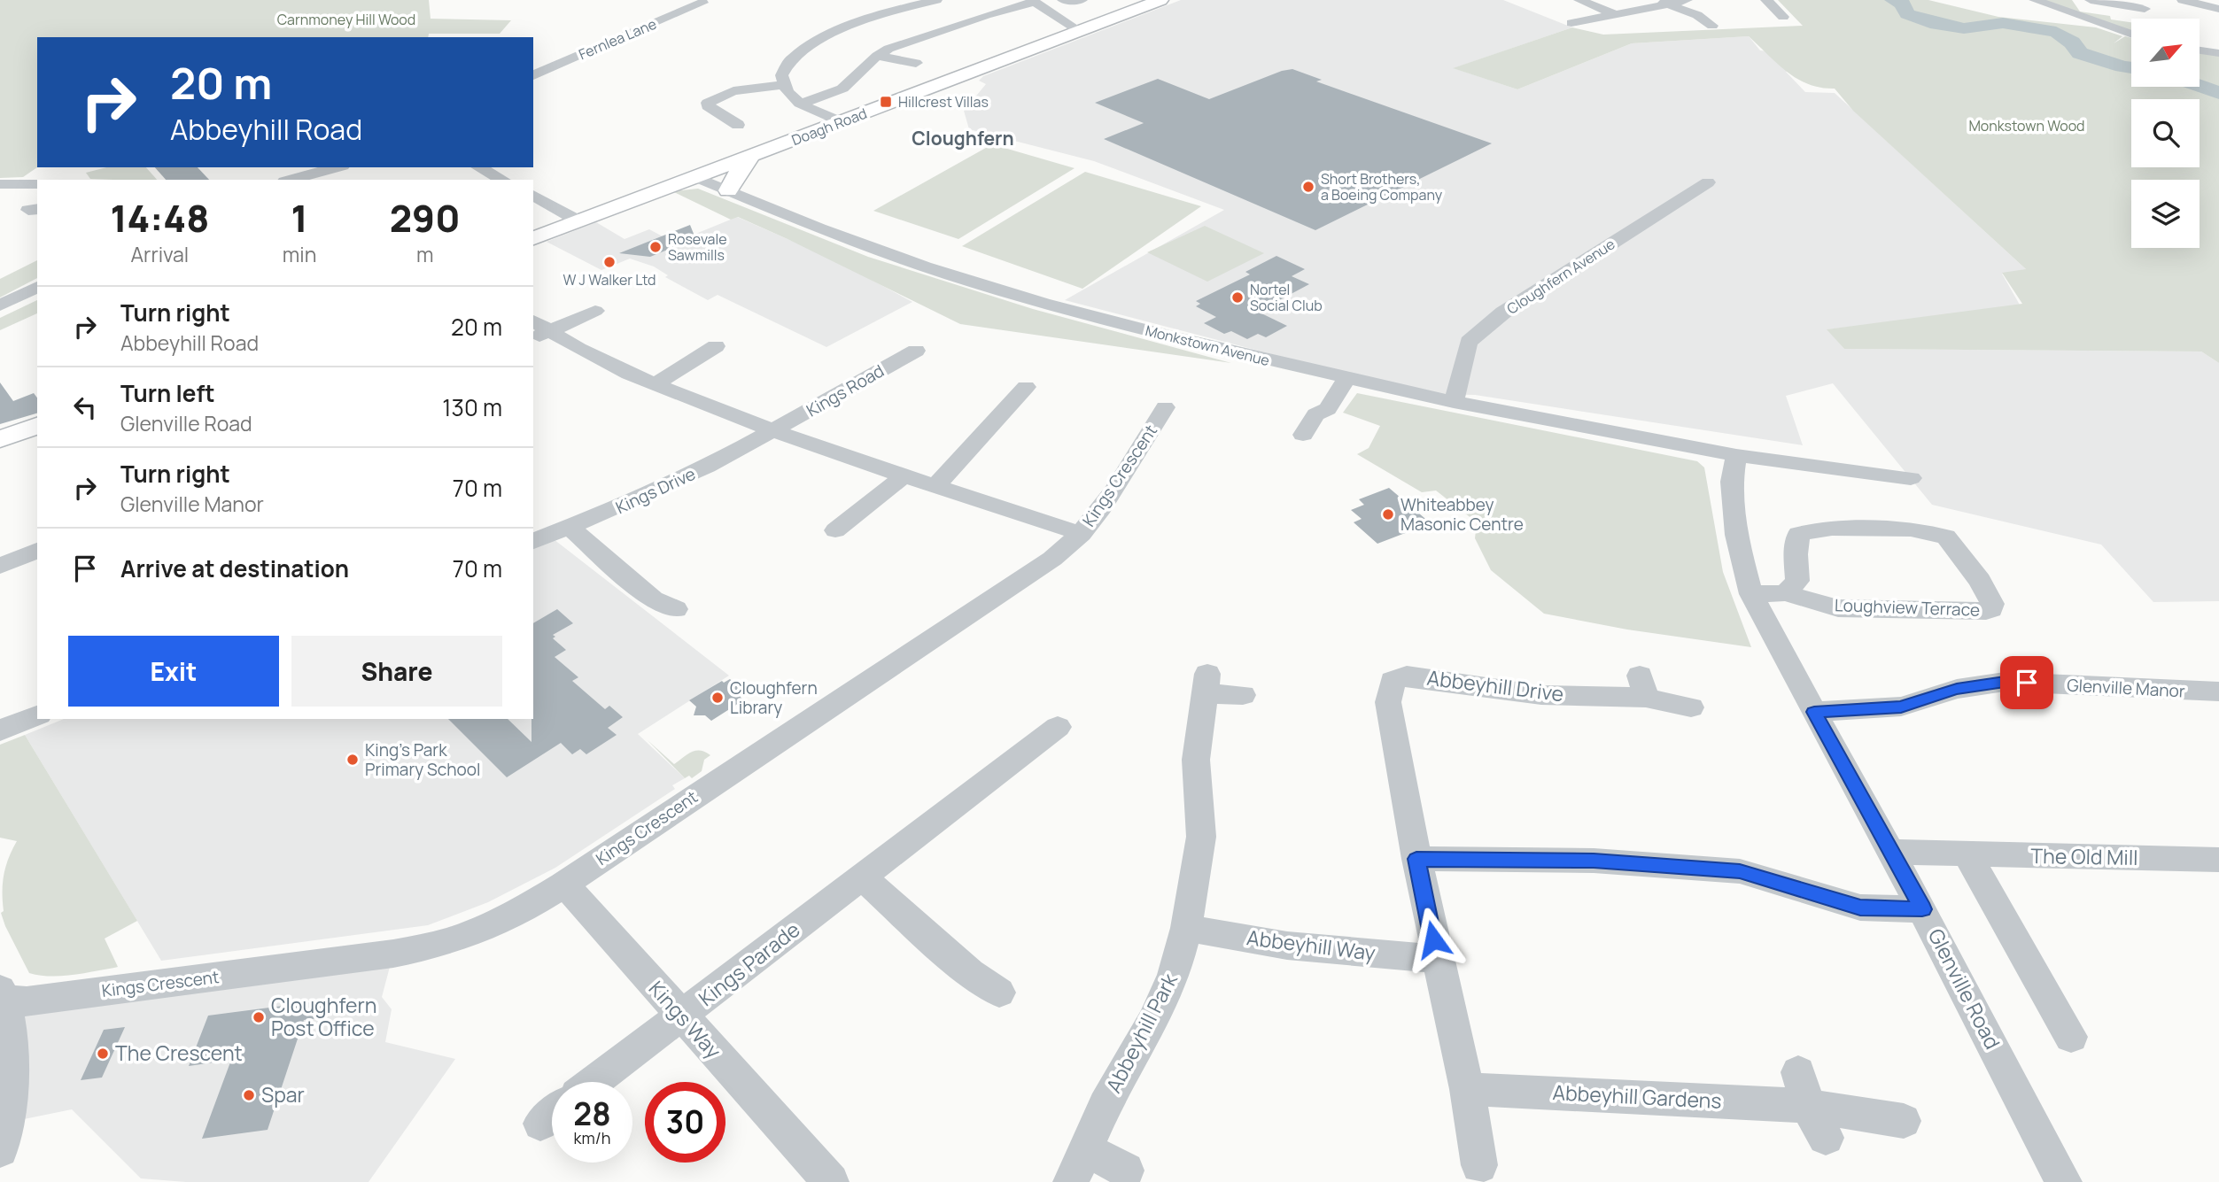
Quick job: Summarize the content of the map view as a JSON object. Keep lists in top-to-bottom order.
{
  "streets": {
    "main road": ["Doagh Road"],
    "street": [
      "Fernlea Lane",
      "Cloughfern Avenue",
      "Monkstown Avenue",
      "Kings Road",
      "Kings Crescent",
      "Kings Drive",
      "Loughview Terrace",
      "Abbeyhill Drive",
      "Glenville Manor",
      "The Old Mill",
      "Abbeyhill Way",
      "Kings Parade",
      "Glenville Road",
      "Kings Way",
      "Abbeyhill Park",
      "Abbeyhill Gardens"
    ]
  },
  "crossings": [
    ["Doagh Road", "Monkstown Avenue"],
    ["Cloughfern Avenue", "Monkstown Avenue"],
    ["Monkstown Avenue", "Glenville Road"],
    ["Kings Road", "Kings Crescent"],
    ["Kings Road", "Kings Drive"],
    ["Kings Crescent", "Kings Way"],
    ["Loughview Terrace", "Glenville Road"],
    ["Abbeyhill Drive", "Abbeyhill Way"],
    ["Abbeyhill Drive", "Abbeyhill Gardens"],
    ["Glenville Manor", "Glenville Road"],
    ["The Old Mill", "Glenville Road"],
    ["Abbeyhill Way", "Abbeyhill Park"],
    ["Kings Parade", "Kings Way"]
  ],
  "districts": ["Cloughfern"],
  "parks": ["Carnmoney Hill Wood", "Monkstown Wood"],
  "places": {
    "transit": ["Hillcrest Villas"],
    "other": [
      "Short Brothers, a Boeing Company",
      "Rosevale Sawmills",
      "W J Walker Ltd",
      "Nortel Social Club",
      "Whiteabbey Masonic Centre",
      "Cloughfern Library",
      "King's Park Primary School",
      "Cloughfern Post Office",
      "The Crescent",
      "Spar"
    ]
  },
  "north": "top right",
  "page": {
    "turn": ["20 m", "Abbeyhill Road"],
    "eta": [
      "14:48",
      "Arrival",
      "1",
      "min",
      "290",
      "m"
    ],
    "list": [
      {
        "name": "Turn right",
        "note": "Abbeyhill Road",
        "value": "20 m"
      },
      {
        "name": "Turn left",
        "note": "Glenville Road",
        "value": "130 m"
      },
      {
        "name": "Turn right",
        "note": "Glenville Manor",
        "value": "70 m"
      },
      {
        "name": "Arrive at destination",
        "value": "70 m"
      }
    ],
    "buttons": ["Exit", "Share"],
    "speed": "28 km/h",
    "limit": "30"
  }
}
